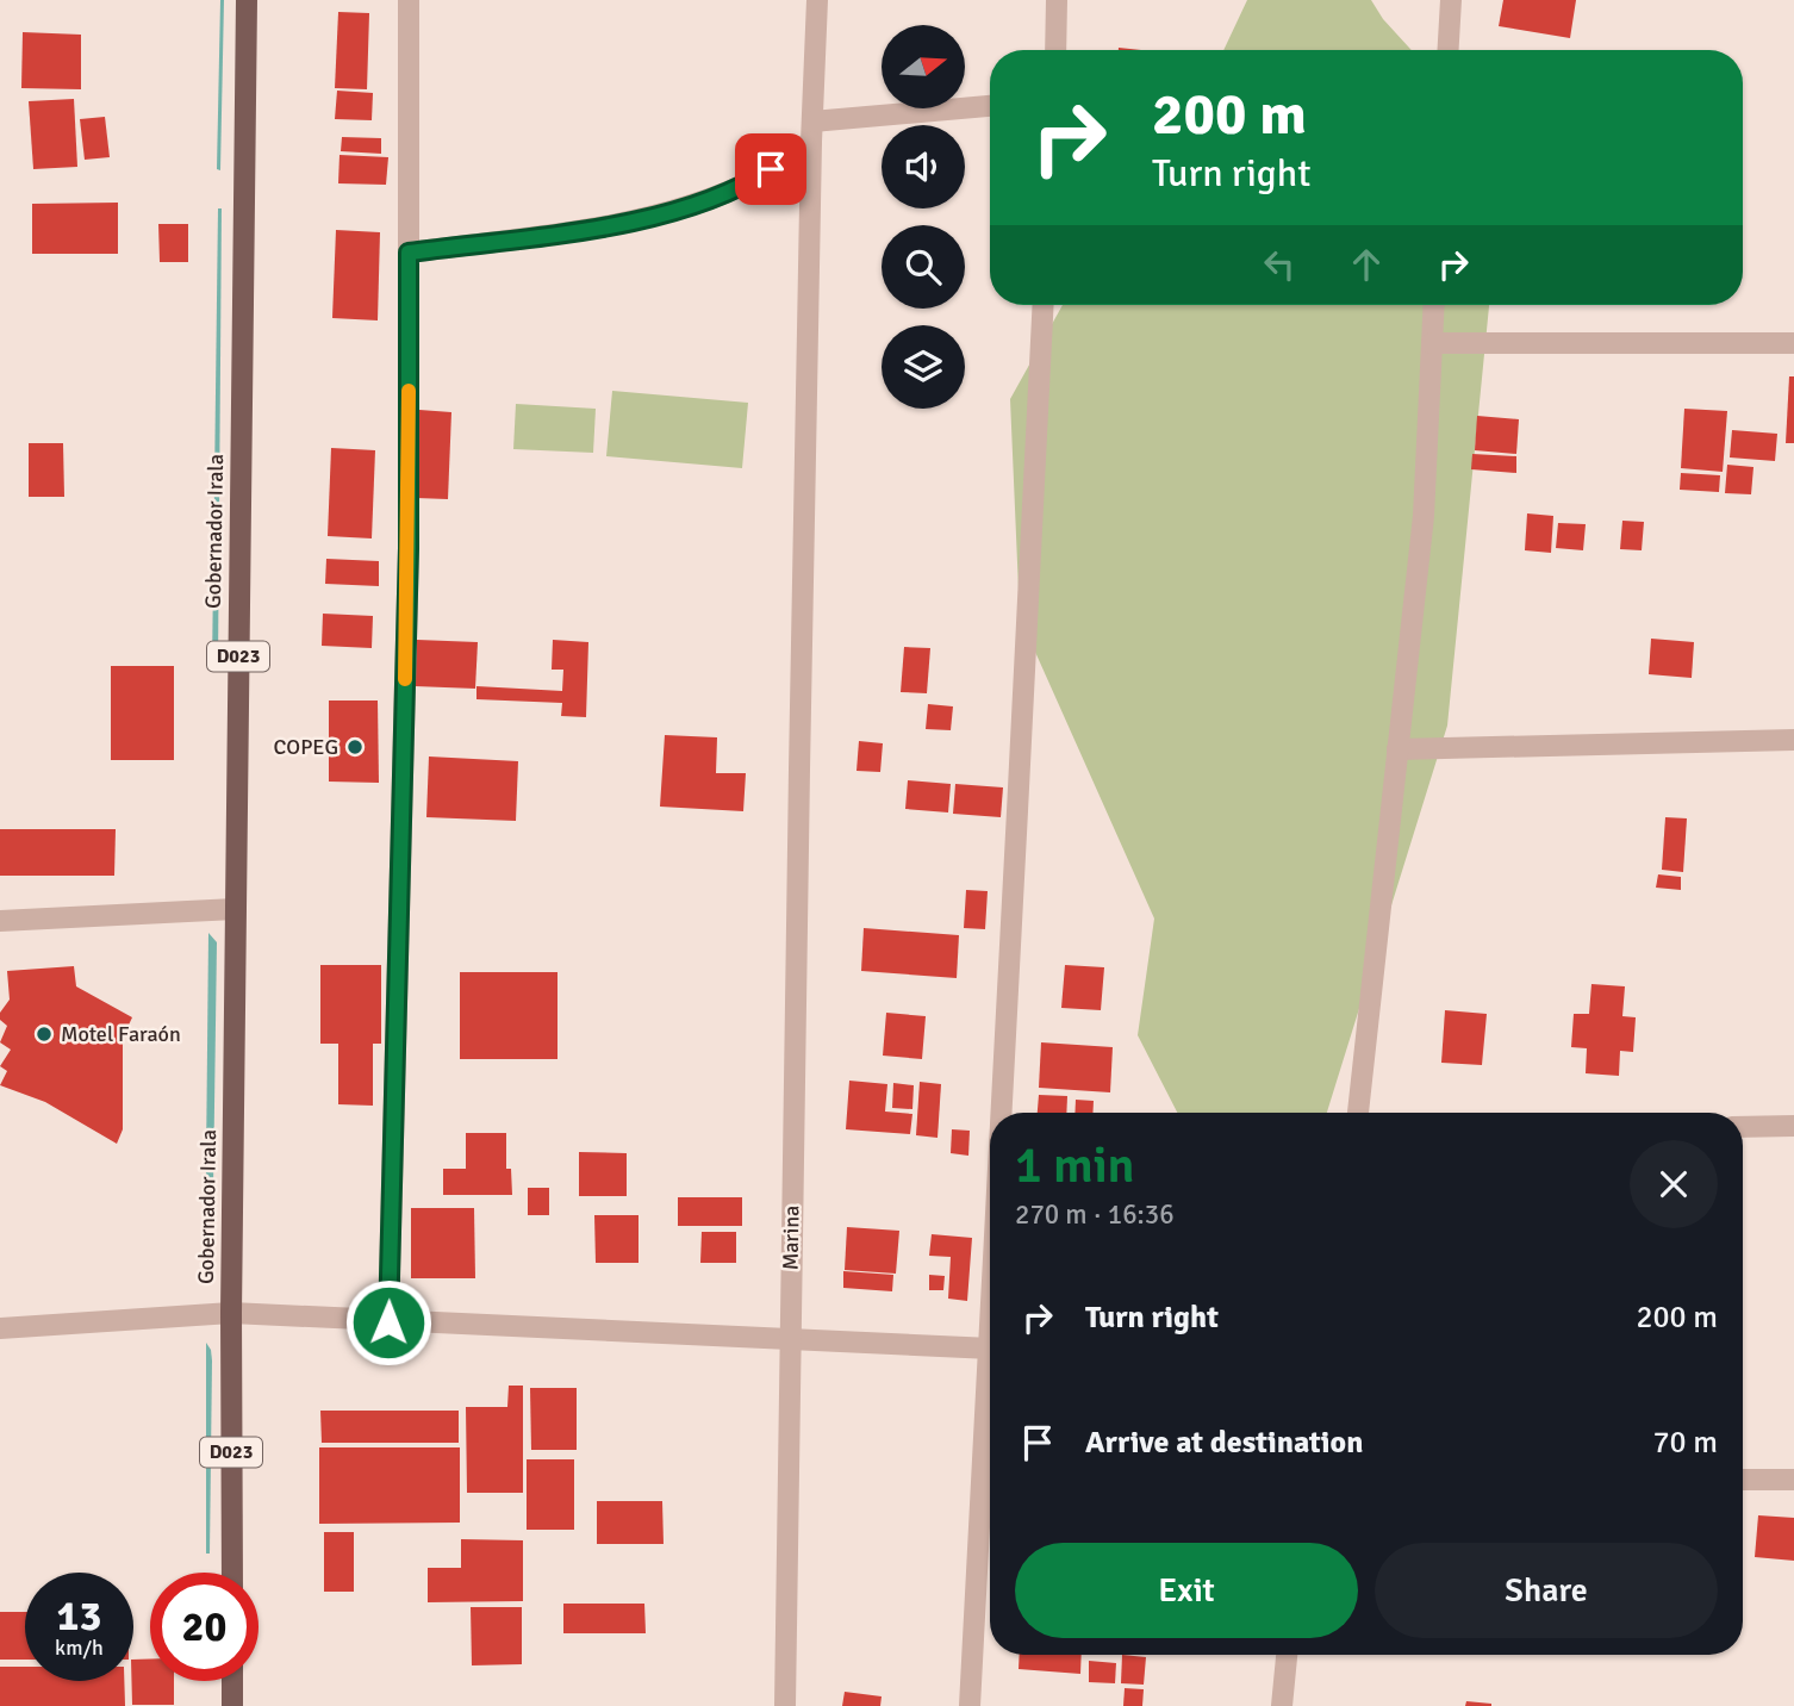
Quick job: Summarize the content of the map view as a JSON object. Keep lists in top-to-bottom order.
{
  "streets": {
    "main road": ["Gobernador Irala", "D023"],
    "street": ["Marina"]
  },
  "crossings": [
    ["Gobernador Irala", "D023"]
  ],
  "places": ["COPEG", "Motel Faraón"],
  "north": "right",
  "page": {
    "turn": ["200 m", "Turn right"],
    "heading": ["1 min", "270 m · 16:36"],
    "list": [
      {
        "name": "Turn right",
        "value": "200 m"
      },
      {
        "name": "Arrive at destination",
        "value": "70 m"
      }
    ],
    "buttons": ["Exit", "Share"],
    "speed": "13 km/h",
    "limit": "20"
  }
}
